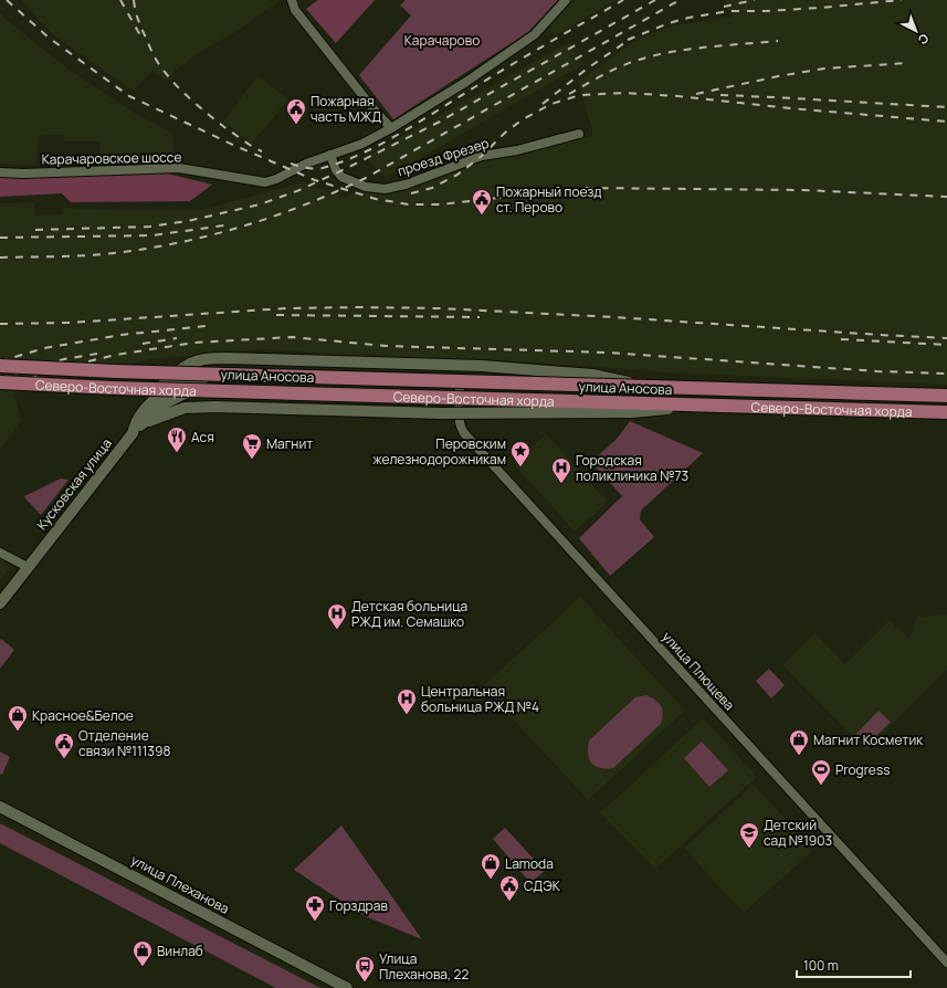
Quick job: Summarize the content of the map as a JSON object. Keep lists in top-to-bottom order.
{
  "streets": {
    "main road": ["Северо-Восточная хорда"],
    "street": [
      "проезд Фрезер",
      "Карачаровское шоссе",
      "улица Аносова",
      "Кусковская улица",
      "улица Плющева",
      "улица Плеханова"
    ]
  },
  "crossings": [
    ["проезд Фрезер", "Карачаровское шоссе"],
    ["улица Аносова", "Северо-Восточная хорда"],
    ["улица Аносова", "Кусковская улица"],
    ["улица Аносова", "улица Плющева"]
  ],
  "parks": ["Карачарово"],
  "places": {
    "public building": [
      "Пожарная часть МЖД",
      "Пожарный поезд ст. Перово",
      "Отделение связи №111398",
      "СДЭК"
    ],
    "restaurant": ["Ася"],
    "supermarket": ["Магнит"],
    "place": ["Перовским железнодорожникам"],
    "hospital": ["Городская поликлиника №73", "Детская больница РЖД им. Семашко", "Центральная больница РЖД №4"],
    "shop": [
      "Красное&Белое",
      "Магнит Косметик",
      "Lamoda",
      "Винлаб"
    ],
    "sports": ["Progress"],
    "school or university": ["Детский сад №1903"],
    "pharmacy": ["Горздрав"],
    "bus stop": ["Улица Плеханова, 22"]
  },
  "scale_bar": "100 m",
  "north": "bottom right"
}
